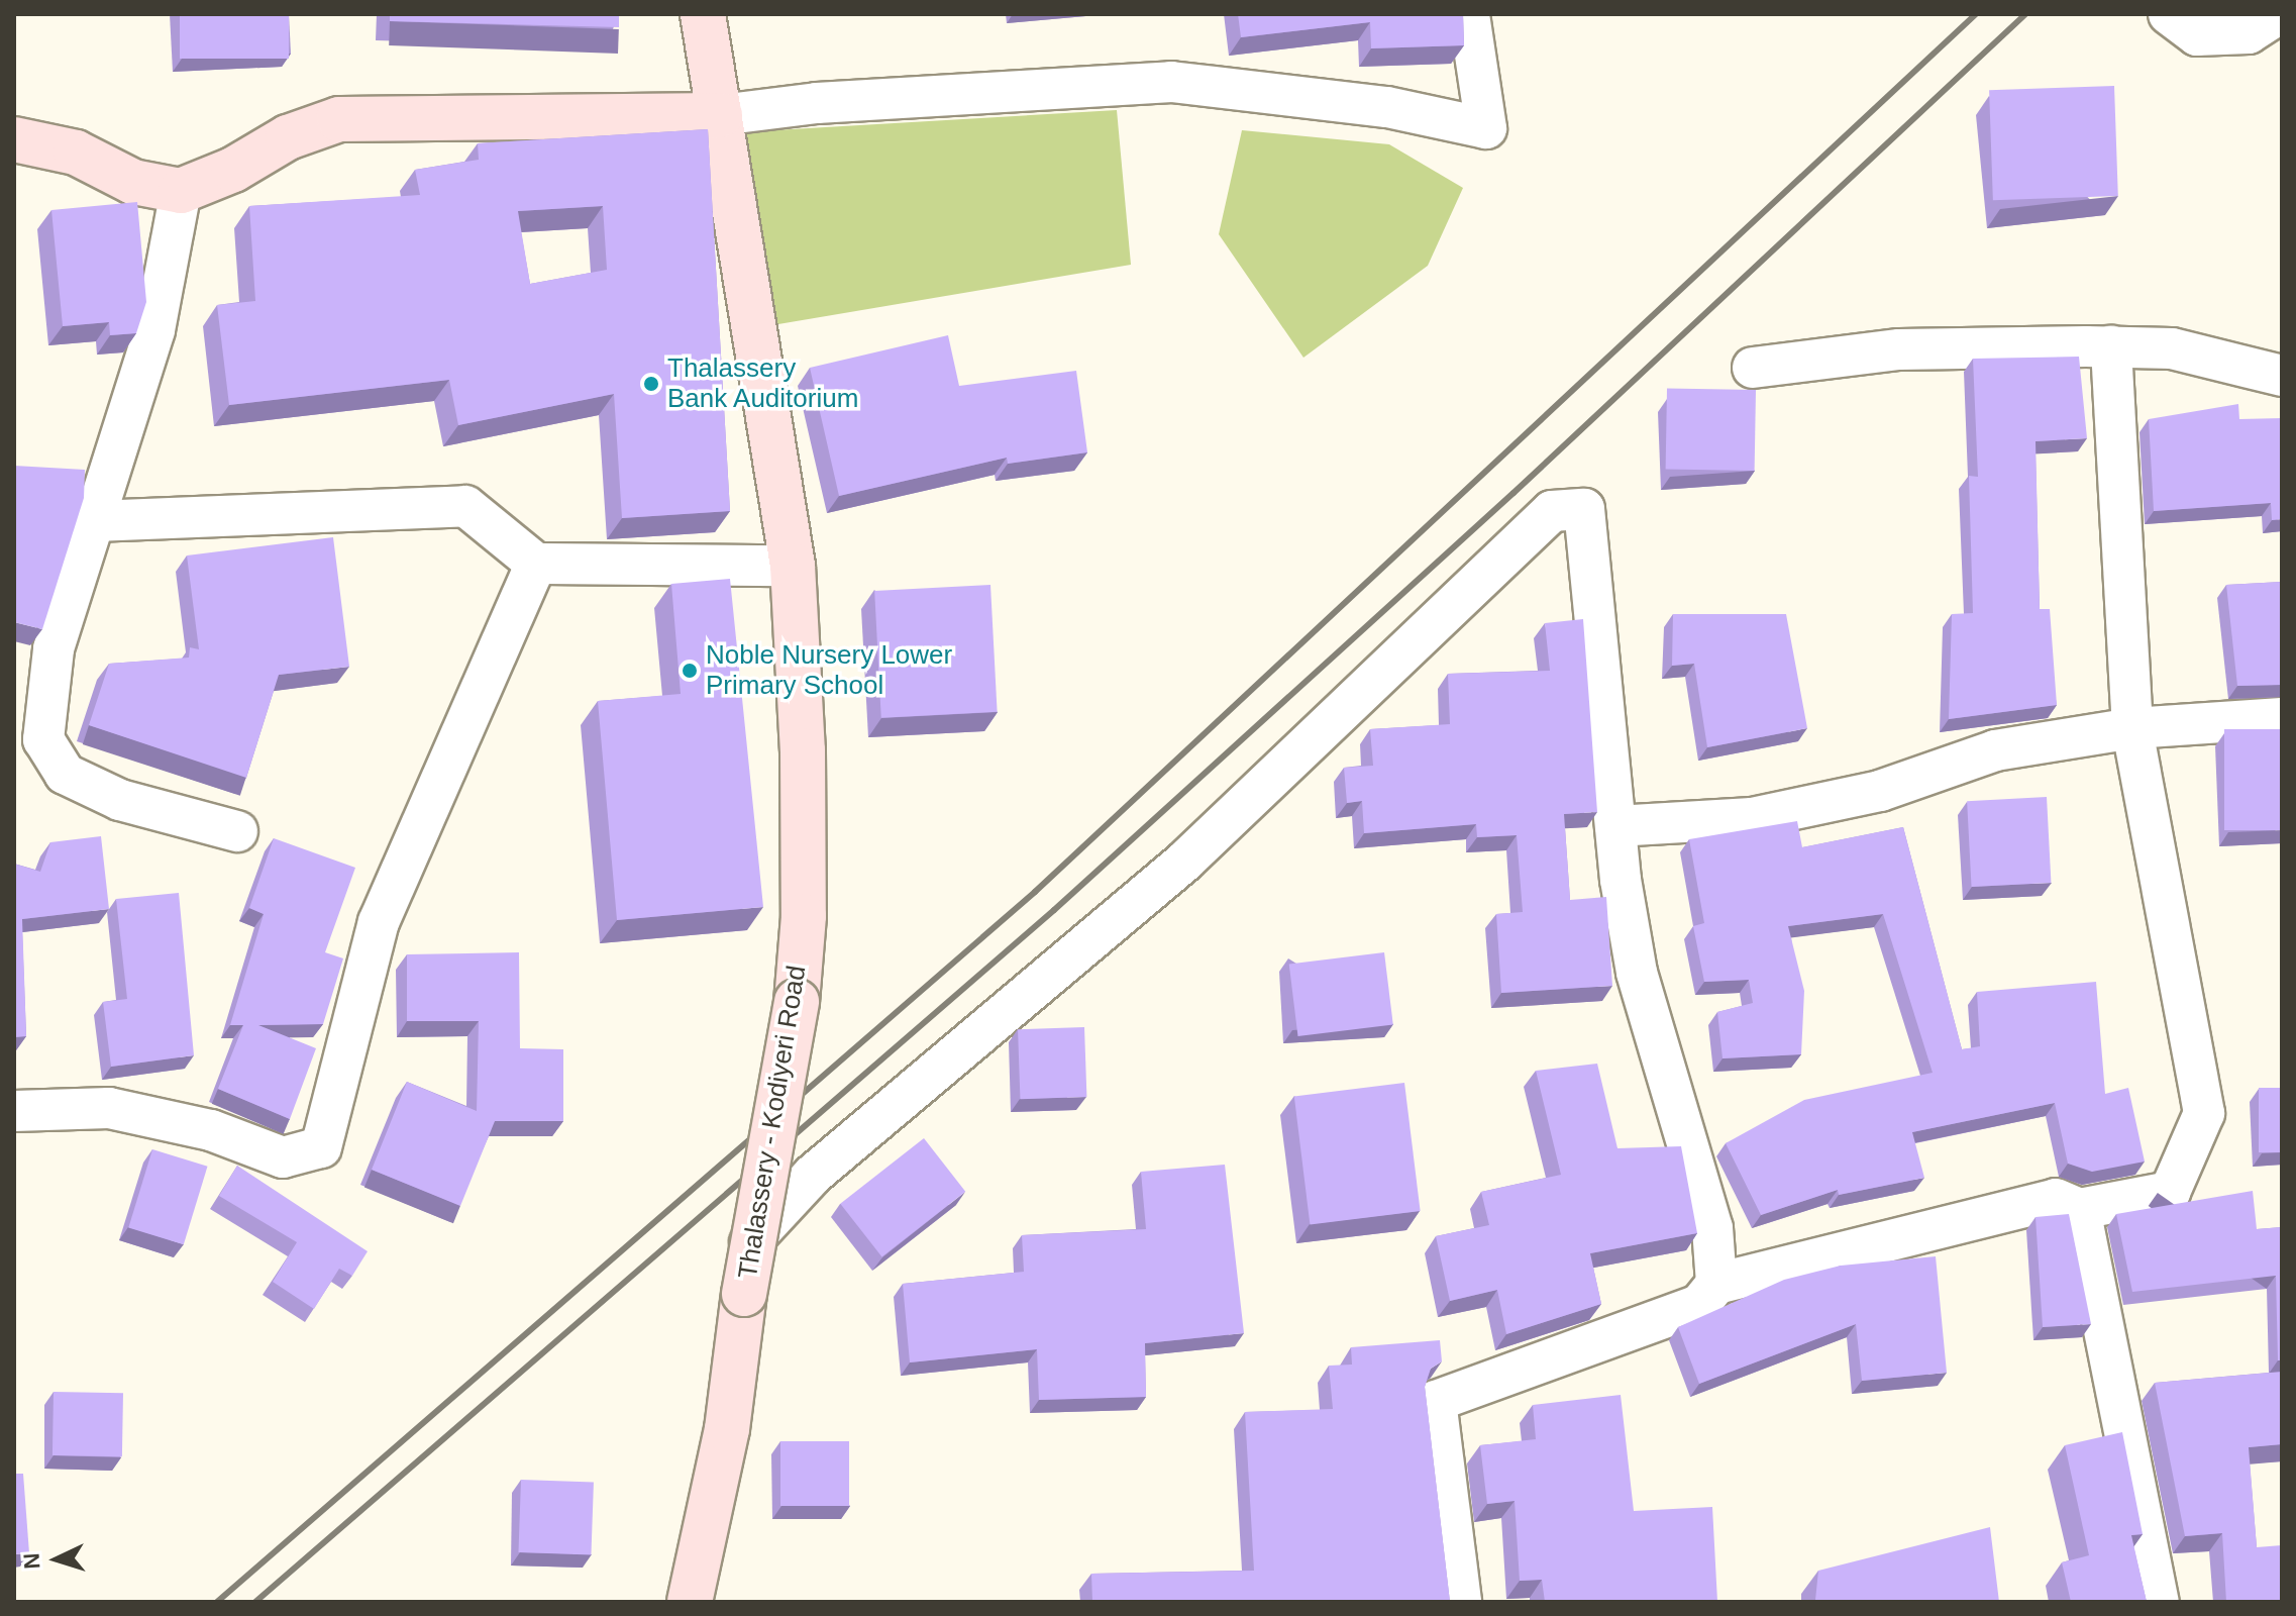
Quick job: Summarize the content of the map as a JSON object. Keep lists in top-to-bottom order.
{
  "streets": {
    "main road": ["Thalassery - Kodiyeri Road"]
  },
  "places": ["Thalassery Bank Auditorium", "Noble Nursery Lower Primary School"],
  "north": "left"
}
